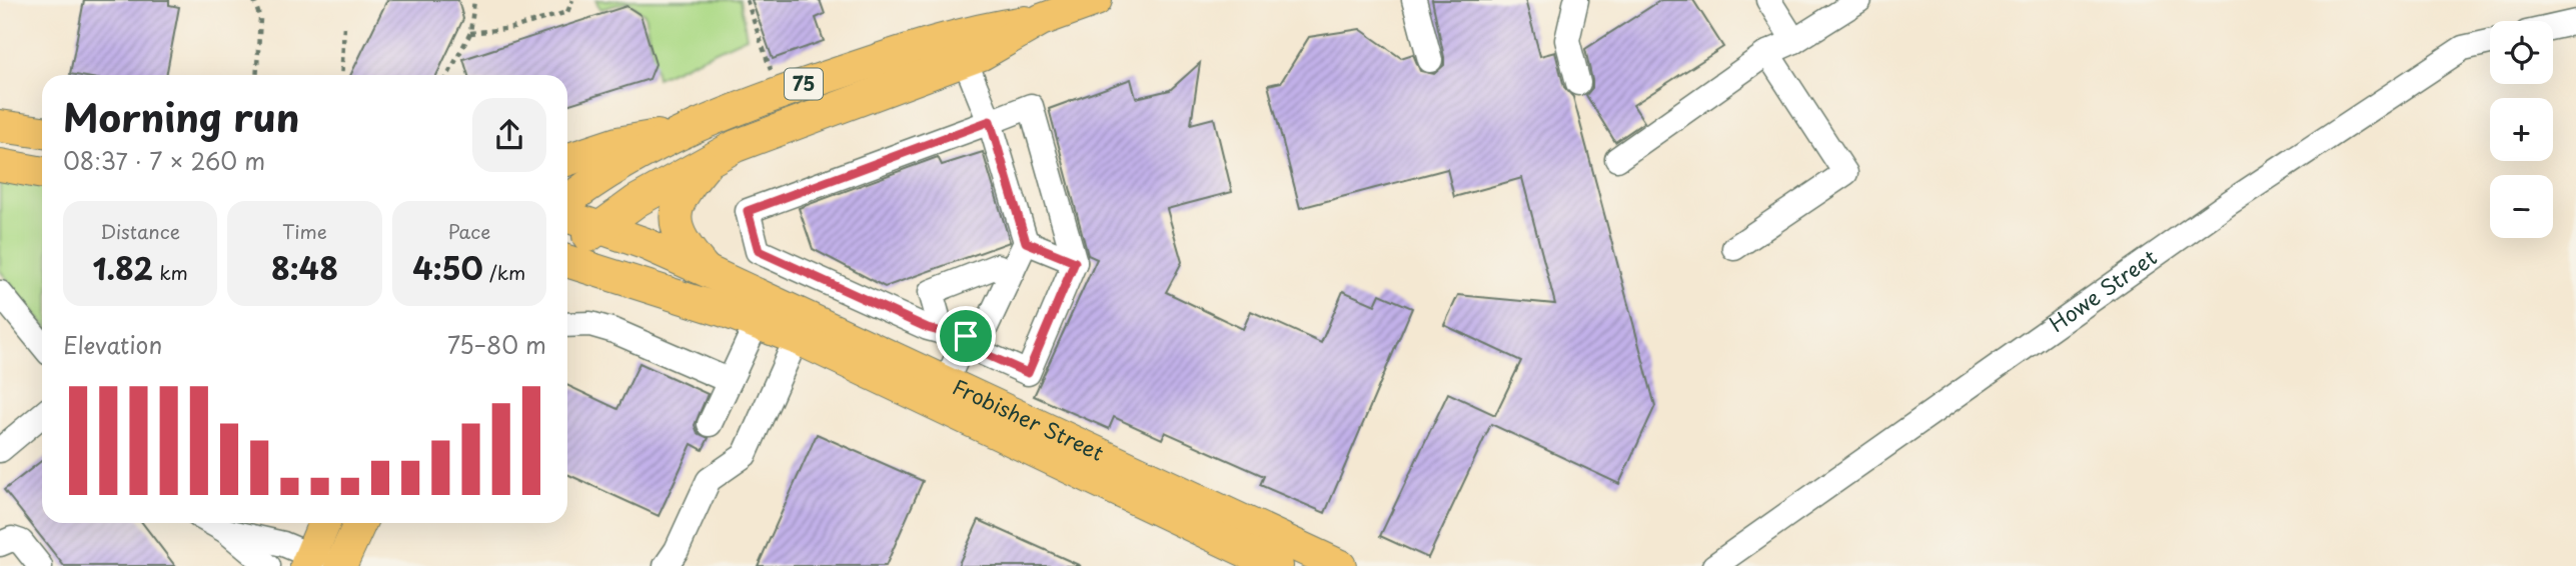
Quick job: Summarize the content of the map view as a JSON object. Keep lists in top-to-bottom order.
{
  "streets": {
    "main road": ["75", "Frobisher Street"],
    "street": ["Howe Street"]
  },
  "crossings": [
    ["75", "Frobisher Street"]
  ],
  "page": {
    "map_buttons": ["+", "−"],
    "heading": ["Morning run", "08:37 · 7 × 260 m"],
    "stats": [
      ["Distance", "1.82 km"],
      ["Time", "8:48"],
      ["Pace", "4:50 /km"]
    ],
    "chart": ["Elevation", "75–80 m"]
  }
}
